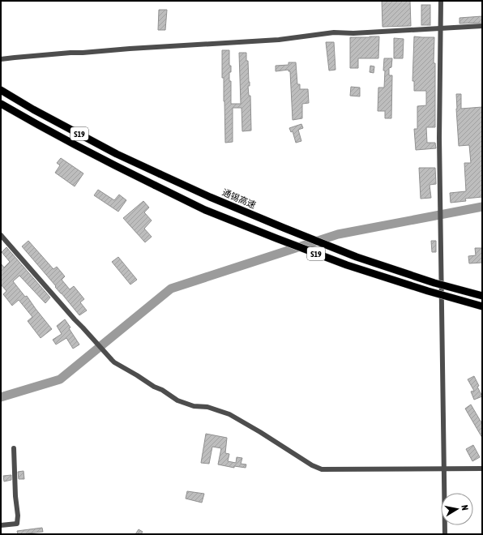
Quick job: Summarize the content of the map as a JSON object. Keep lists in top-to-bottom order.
{
  "streets": {
    "highway": ["S19", "通锡高速"]
  },
  "north": "right"
}
